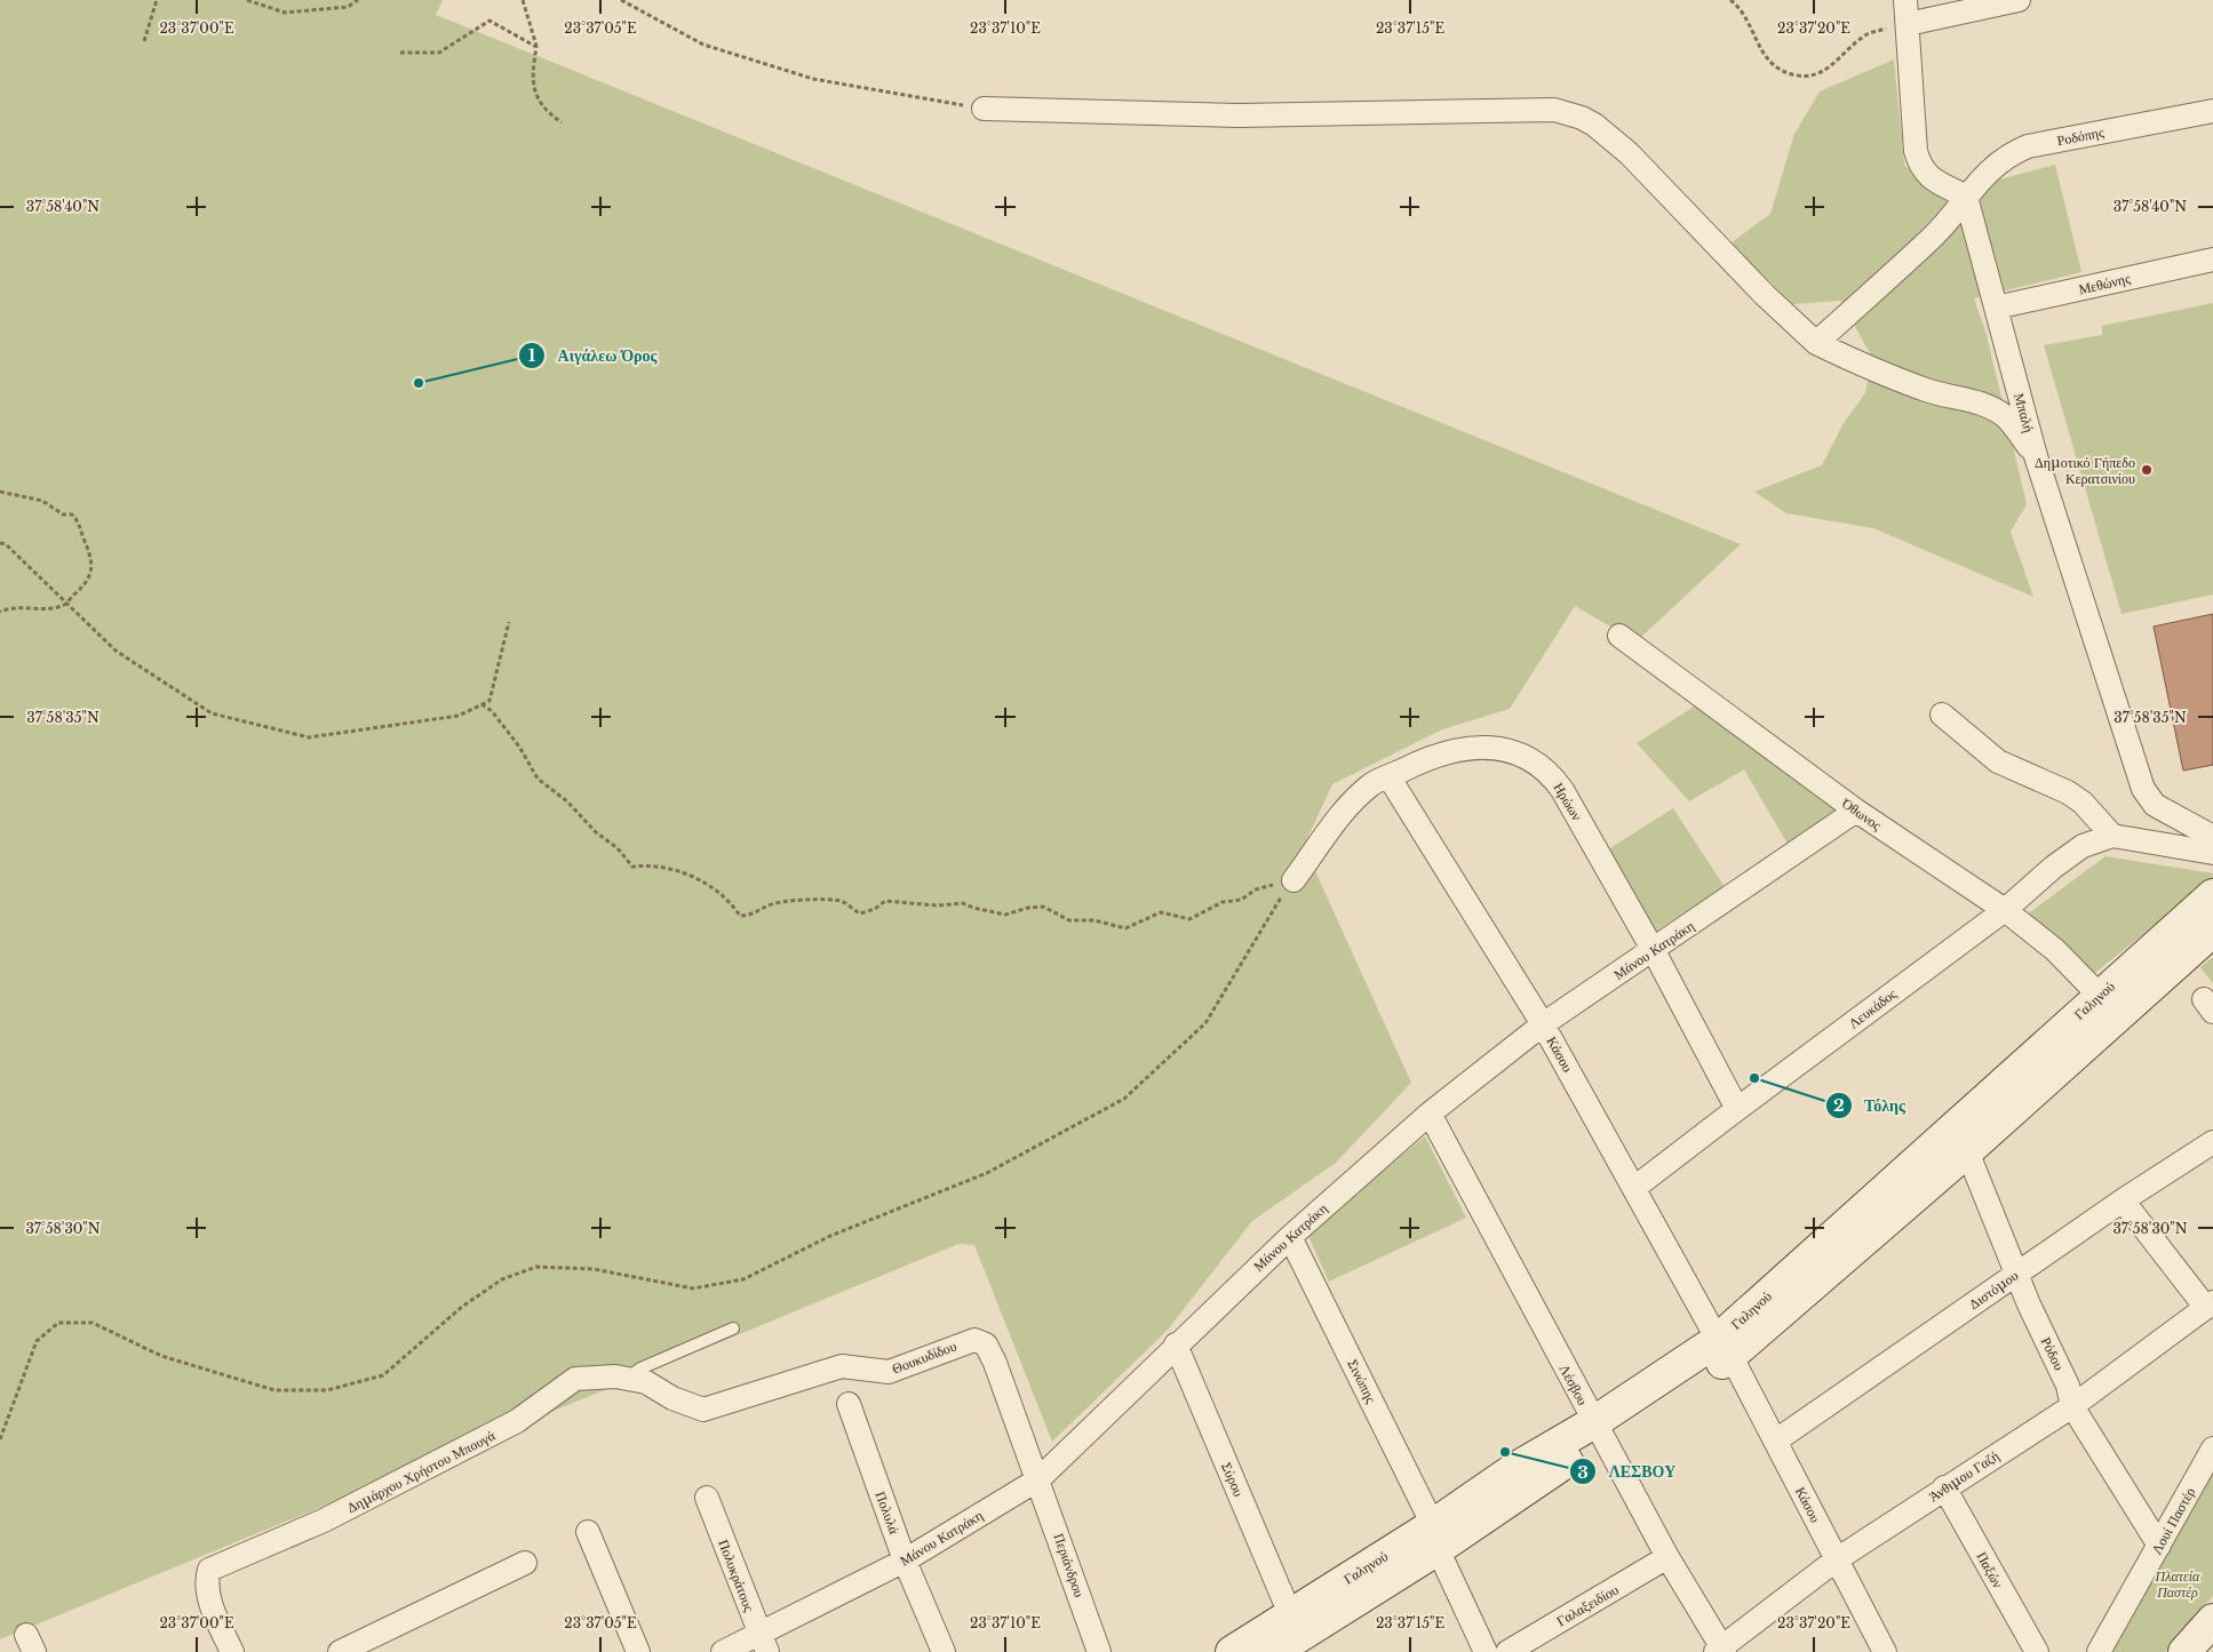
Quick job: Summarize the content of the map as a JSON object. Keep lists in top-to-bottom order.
{
  "streets": {
    "street": [
      "Ροδόπης",
      "Μεθώνης",
      "Μπαλή",
      "Ηρώων",
      "Όθωνος",
      "Μάνου Κατράκη",
      "Γαληνού",
      "Λευκάδος",
      "Κάσου",
      "Διστόμου",
      "Ρόδου",
      "Θουκυδίδου",
      "Σινώπης",
      "Λέσβου",
      "Δημάρχου Χρήστου Μπουγά",
      "Άνθιμου Γαζή",
      "Σύρου",
      "Πολυλά",
      "Λουί Παστέρ",
      "Περιάνδρου",
      "Παξών",
      "Πολυκράτους",
      "Γαλαξειδίου"
    ]
  },
  "crossings": [
    ["Ροδόπης", "Μπαλή"],
    ["Μεθώνης", "Μπαλή"],
    ["Ηρώων", "Μάνου Κατράκη"],
    ["Ηρώων", "Λευκάδος"],
    ["Ηρώων", "Κάσου"],
    ["Όθωνος", "Μάνου Κατράκη"],
    ["Όθωνος", "Γαληνού"],
    ["Όθωνος", "Λευκάδος"],
    ["Μάνου Κατράκη", "Κάσου"],
    ["Μάνου Κατράκη", "Θουκυδίδου"],
    ["Μάνου Κατράκη", "Σινώπης"],
    ["Μάνου Κατράκη", "Λέσβου"],
    ["Μάνου Κατράκη", "Σύρου"],
    ["Μάνου Κατράκη", "Πολυλά"],
    ["Μάνου Κατράκη", "Περιάνδρου"],
    ["Μάνου Κατράκη", "Πολυκράτους"],
    ["Γαληνού", "Κάσου"],
    ["Γαληνού", "Ρόδου"],
    ["Γαληνού", "Σινώπης"],
    ["Γαληνού", "Λέσβου"],
    ["Γαληνού", "Σύρου"],
    ["Λευκάδος", "Κάσου"],
    ["Κάσου", "Διστόμου"],
    ["Κάσου", "Άνθιμου Γαζή"],
    ["Διστόμου", "Ρόδου"],
    ["Ρόδου", "Άνθιμου Γαζή"],
    ["Ρόδου", "Λουί Παστέρ"],
    ["Θουκυδίδου", "Δημάρχου Χρήστου Μπουγά"],
    ["Θουκυδίδου", "Περιάνδρου"],
    ["Λέσβου", "Άνθιμου Γαζή"],
    ["Λέσβου", "Γαλαξειδίου"],
    ["Άνθιμου Γαζή", "Παξών"]
  ],
  "parks": ["Πλατεία Παστέρ"],
  "places": [
    "Αιγάλεω Όρος",
    "Δημοτικό Γήπεδο Κερατσινίου",
    "Τόλης",
    "ΛΕΣΒΟΥ"
  ],
  "coordinates": [
    "23°37'00\"E",
    "23°37'05\"E",
    "23°37'10\"E",
    "23°37'15\"E",
    "23°37'20\"E",
    "37°58'40\"N",
    "37°58'35\"N",
    "37°58'30\"N"
  ]
}
